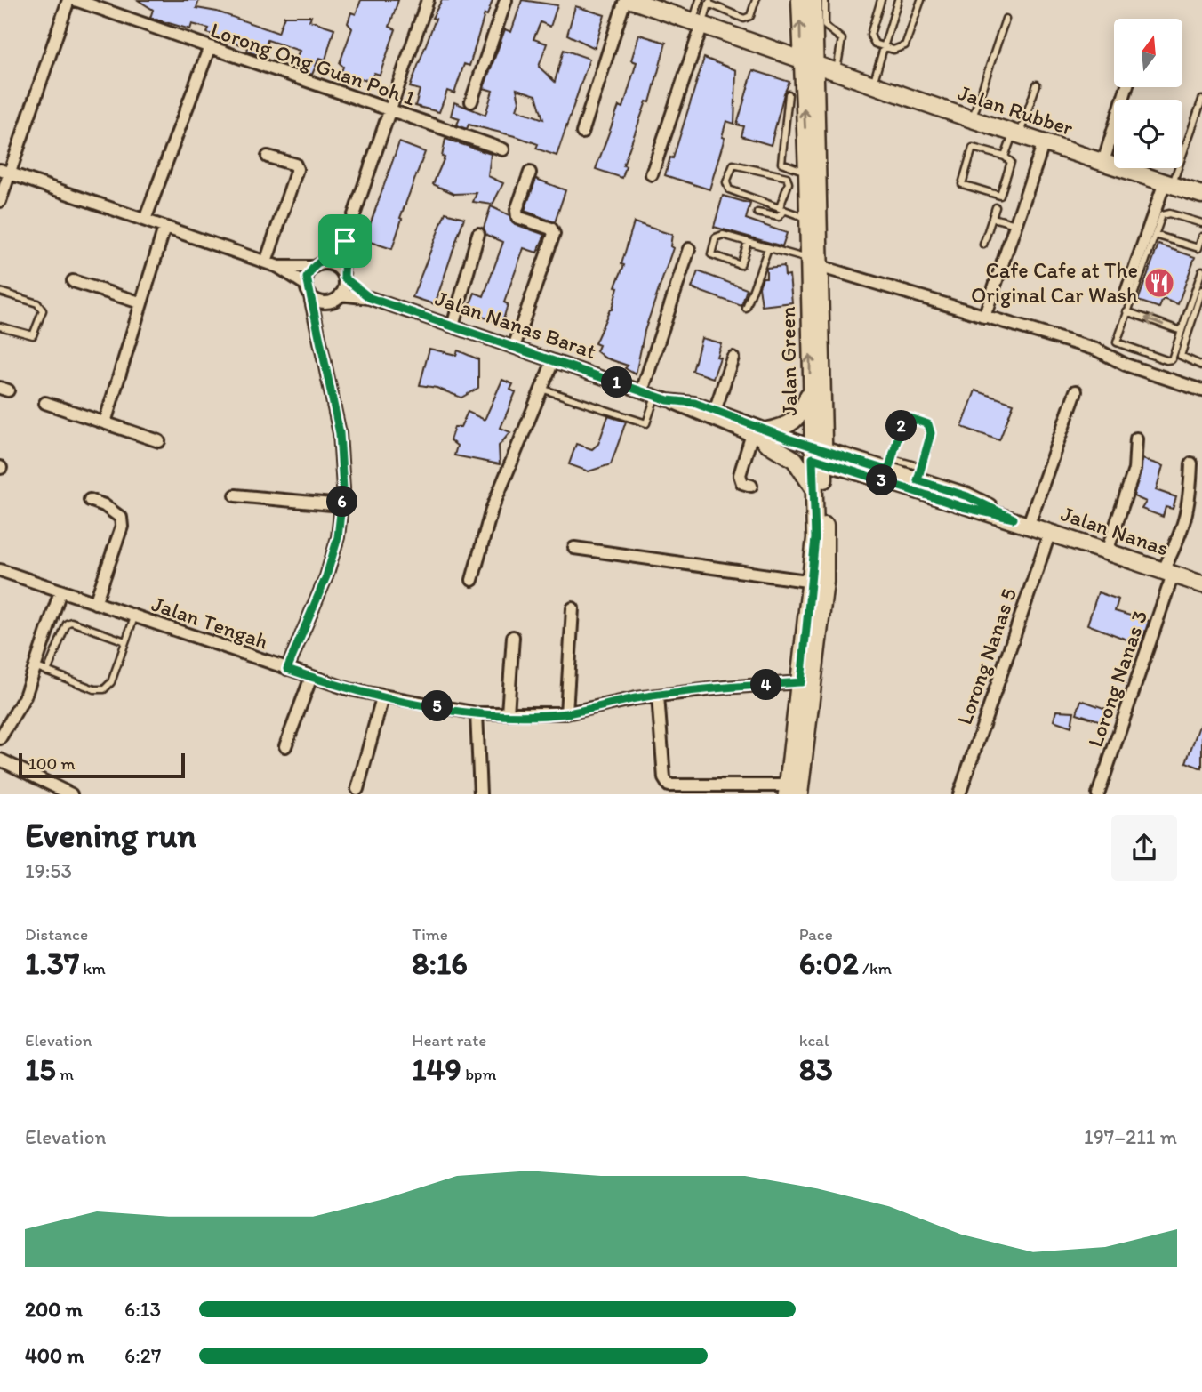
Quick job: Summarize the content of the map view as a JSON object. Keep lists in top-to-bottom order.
{
  "streets": {
    "main road": ["Jalan Rubber", "Jalan Green", "Jalan Nanas"],
    "street": [
      "Lorong Ong Guan Poh 1",
      "Jalan Nanas Barat",
      "Jalan Tengah",
      "Lorong Nanas 5",
      "Lorong Nanas 3"
    ]
  },
  "crossings": [
    ["Jalan Rubber", "Jalan Green"],
    ["Jalan Green", "Jalan Nanas"],
    ["Jalan Green", "Jalan Tengah"],
    ["Jalan Nanas", "Lorong Nanas 5"],
    ["Jalan Nanas", "Lorong Nanas 3"]
  ],
  "places": {
    "restaurant": ["Cafe Cafe at The Original Car Wash"]
  },
  "scale_bar": "100 m",
  "north": "top",
  "page": {
    "pins": [
      "1",
      "2",
      "3",
      "6",
      "4",
      "5"
    ],
    "scale": "100 m",
    "heading": ["Evening run", "19:53"],
    "stats": [
      ["Distance", "1.37 km"],
      ["Time", "8:16"],
      ["Pace", "6:02 /km"],
      ["Elevation", "15 m"],
      ["Heart rate", "149 bpm"],
      ["kcal", "83"]
    ],
    "chart": ["Elevation", "197–211 m"],
    "list": [
      {
        "name": "200 m",
        "note": "6:13"
      },
      {
        "name": "400 m",
        "note": "6:27"
      }
    ]
  }
}
